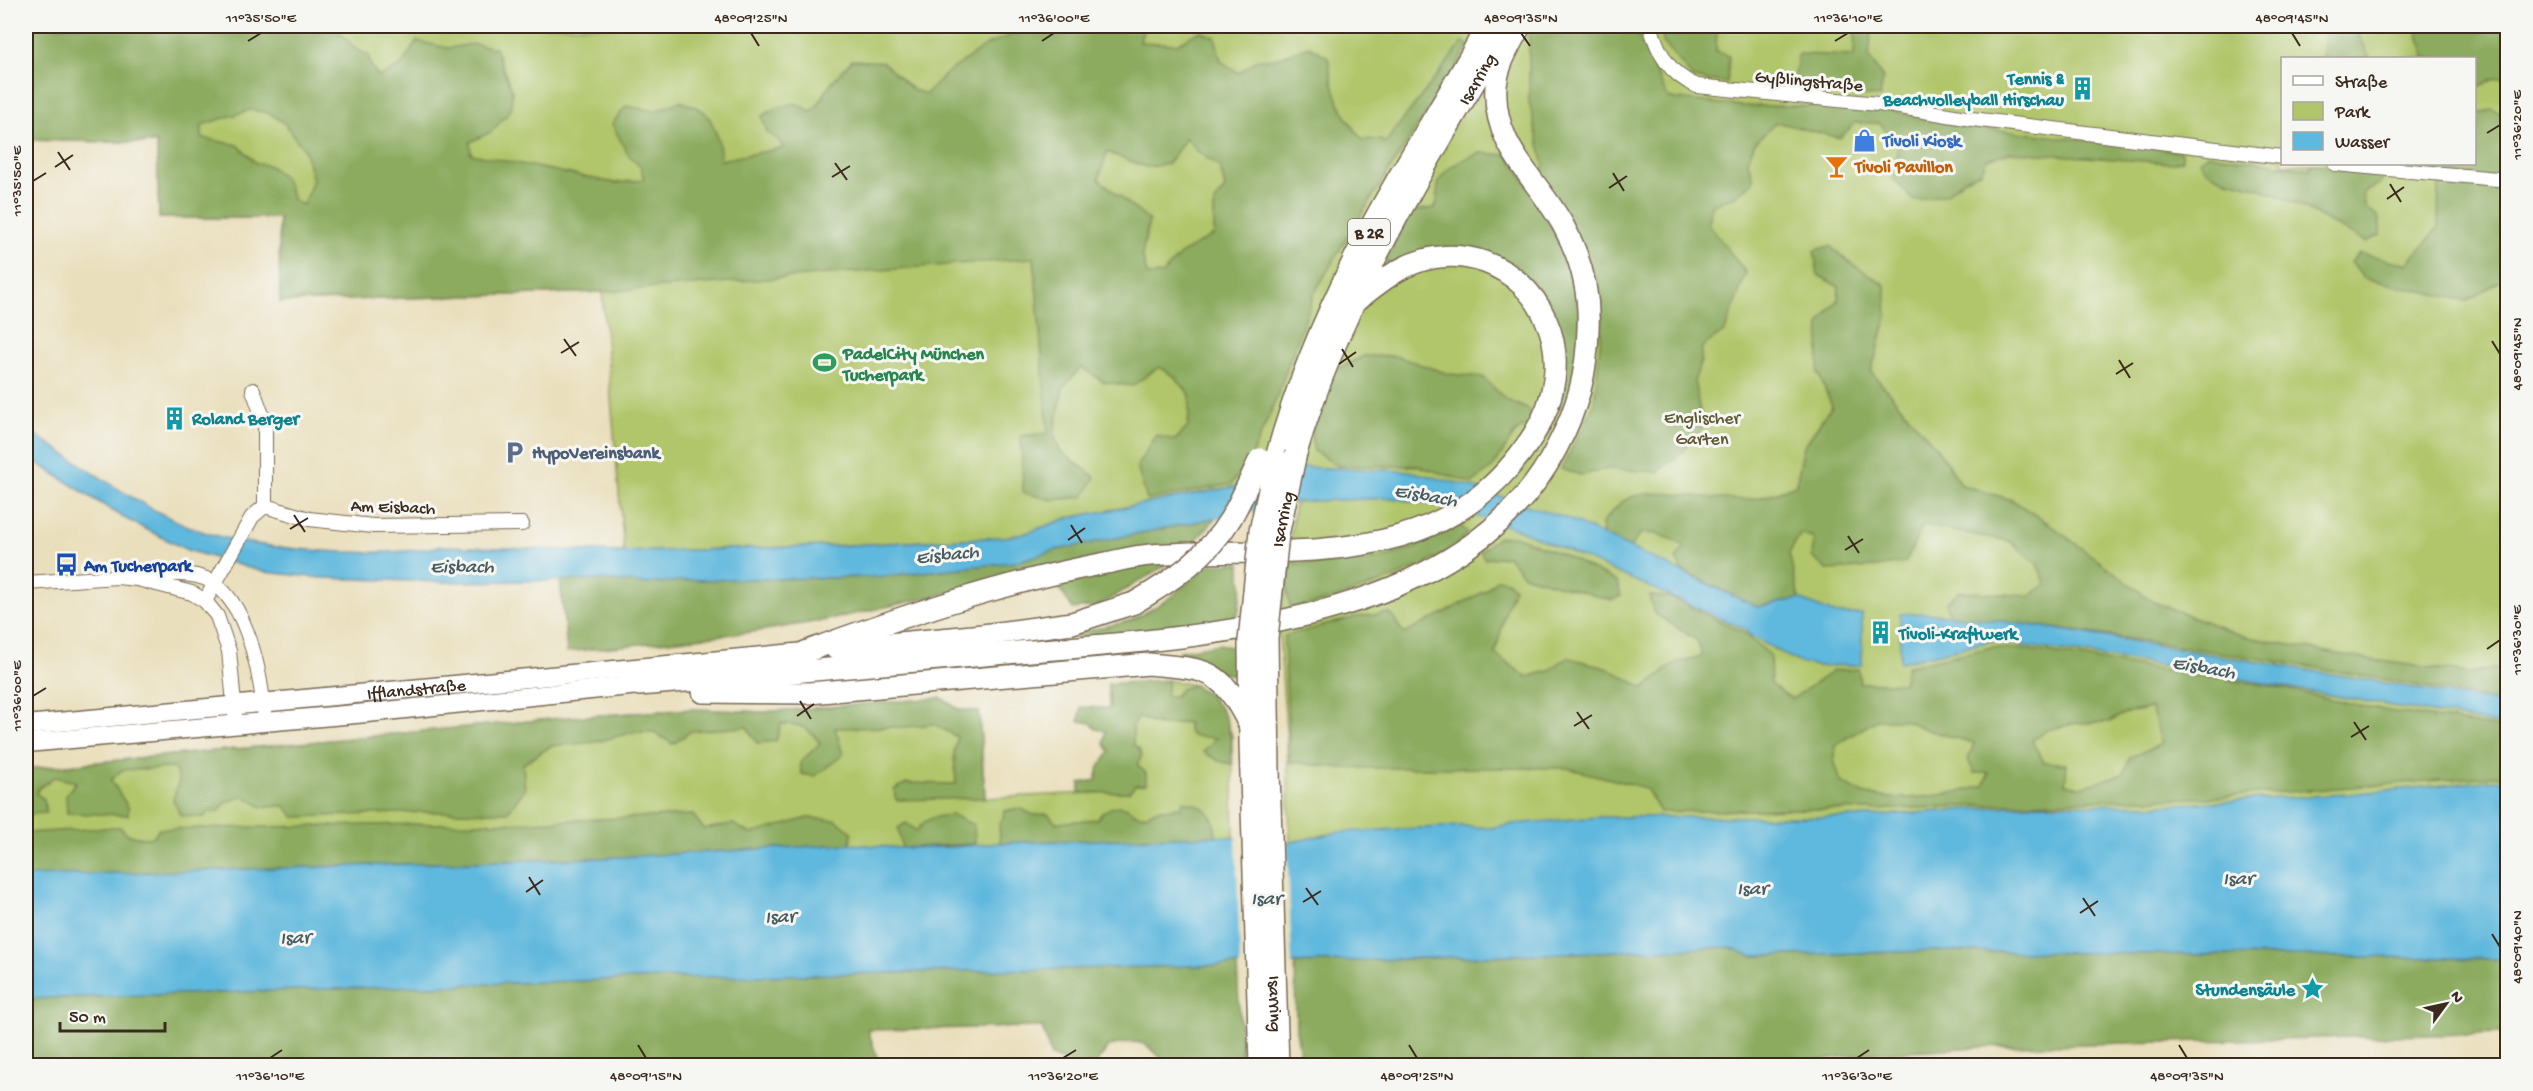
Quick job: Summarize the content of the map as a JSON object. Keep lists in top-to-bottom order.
{
  "streets": {
    "highway": ["Isarring", "B 2R"],
    "main road": ["Ifflandstraße"],
    "street": ["Gyßlingstraße", "Am Eisbach"]
  },
  "water": ["Eisbach", "Isar"],
  "parks": ["Englischer Garten"],
  "places": {
    "building": ["Tennis & Beachvolleyball Hirschau", "Roland Berger", "Tivoli-Kraftwerk"],
    "shop": ["Tivoli Kiosk"],
    "bar": ["Tivoli Pavillon"],
    "sports": ["PadelCity München Tucherpark"],
    "parking": ["HypoVereinsbank"],
    "bus stop": ["Am Tucherpark"],
    "place": ["Stundensäule"]
  },
  "legend": ["Straße", "Park", "Wasser"],
  "scale_bar": "50 m",
  "north": "top right",
  "coordinates": [
    "11°35'50\"E",
    "48°09'25\"N",
    "11°36'00\"E",
    "48°09'35\"N",
    "11°36'10\"E",
    "48°09'45\"N",
    "11°36'20\"E",
    "11°36'30\"E",
    "48°09'40\"N",
    "48°09'15\"N"
  ]
}
